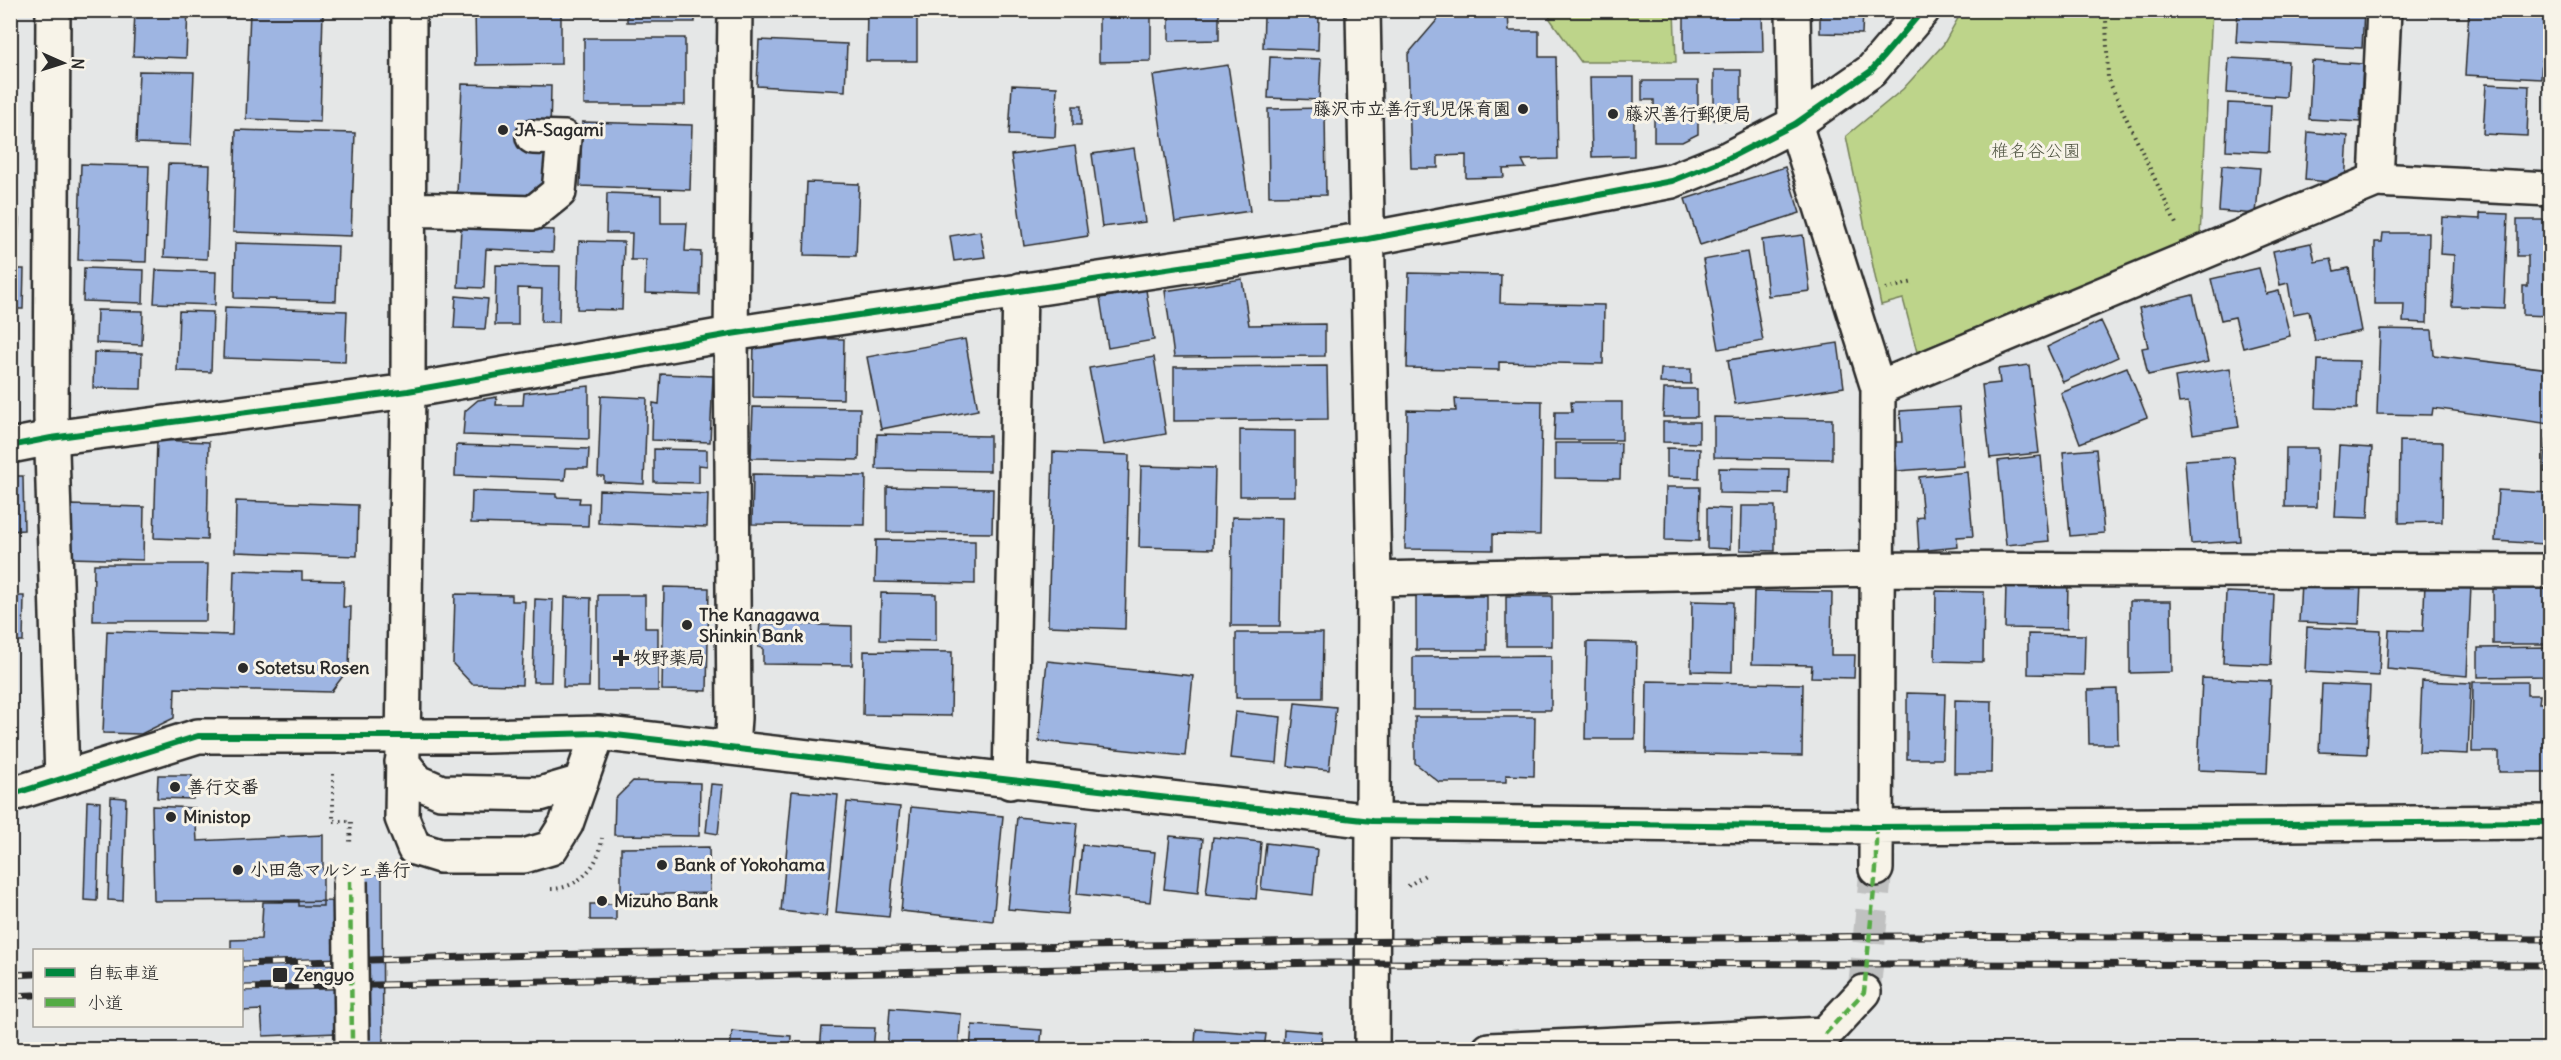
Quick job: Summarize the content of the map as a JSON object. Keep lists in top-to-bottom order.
{
  "parks": ["椎名谷公園"],
  "places": {
    "other": [
      "藤沢市立善行乳児保育園",
      "藤沢善行郵便局",
      "JA-Sagami",
      "The Kanagawa Shinkin Bank",
      "Sotetsu Rosen",
      "善行交番",
      "Ministop",
      "Bank of Yokohama",
      "小田急マルシェ善行",
      "Mizuho Bank"
    ],
    "health": ["牧野薬局"],
    "transit": ["Zengyo"]
  },
  "legend": ["自転車道", "小道"],
  "north": "right"
}
